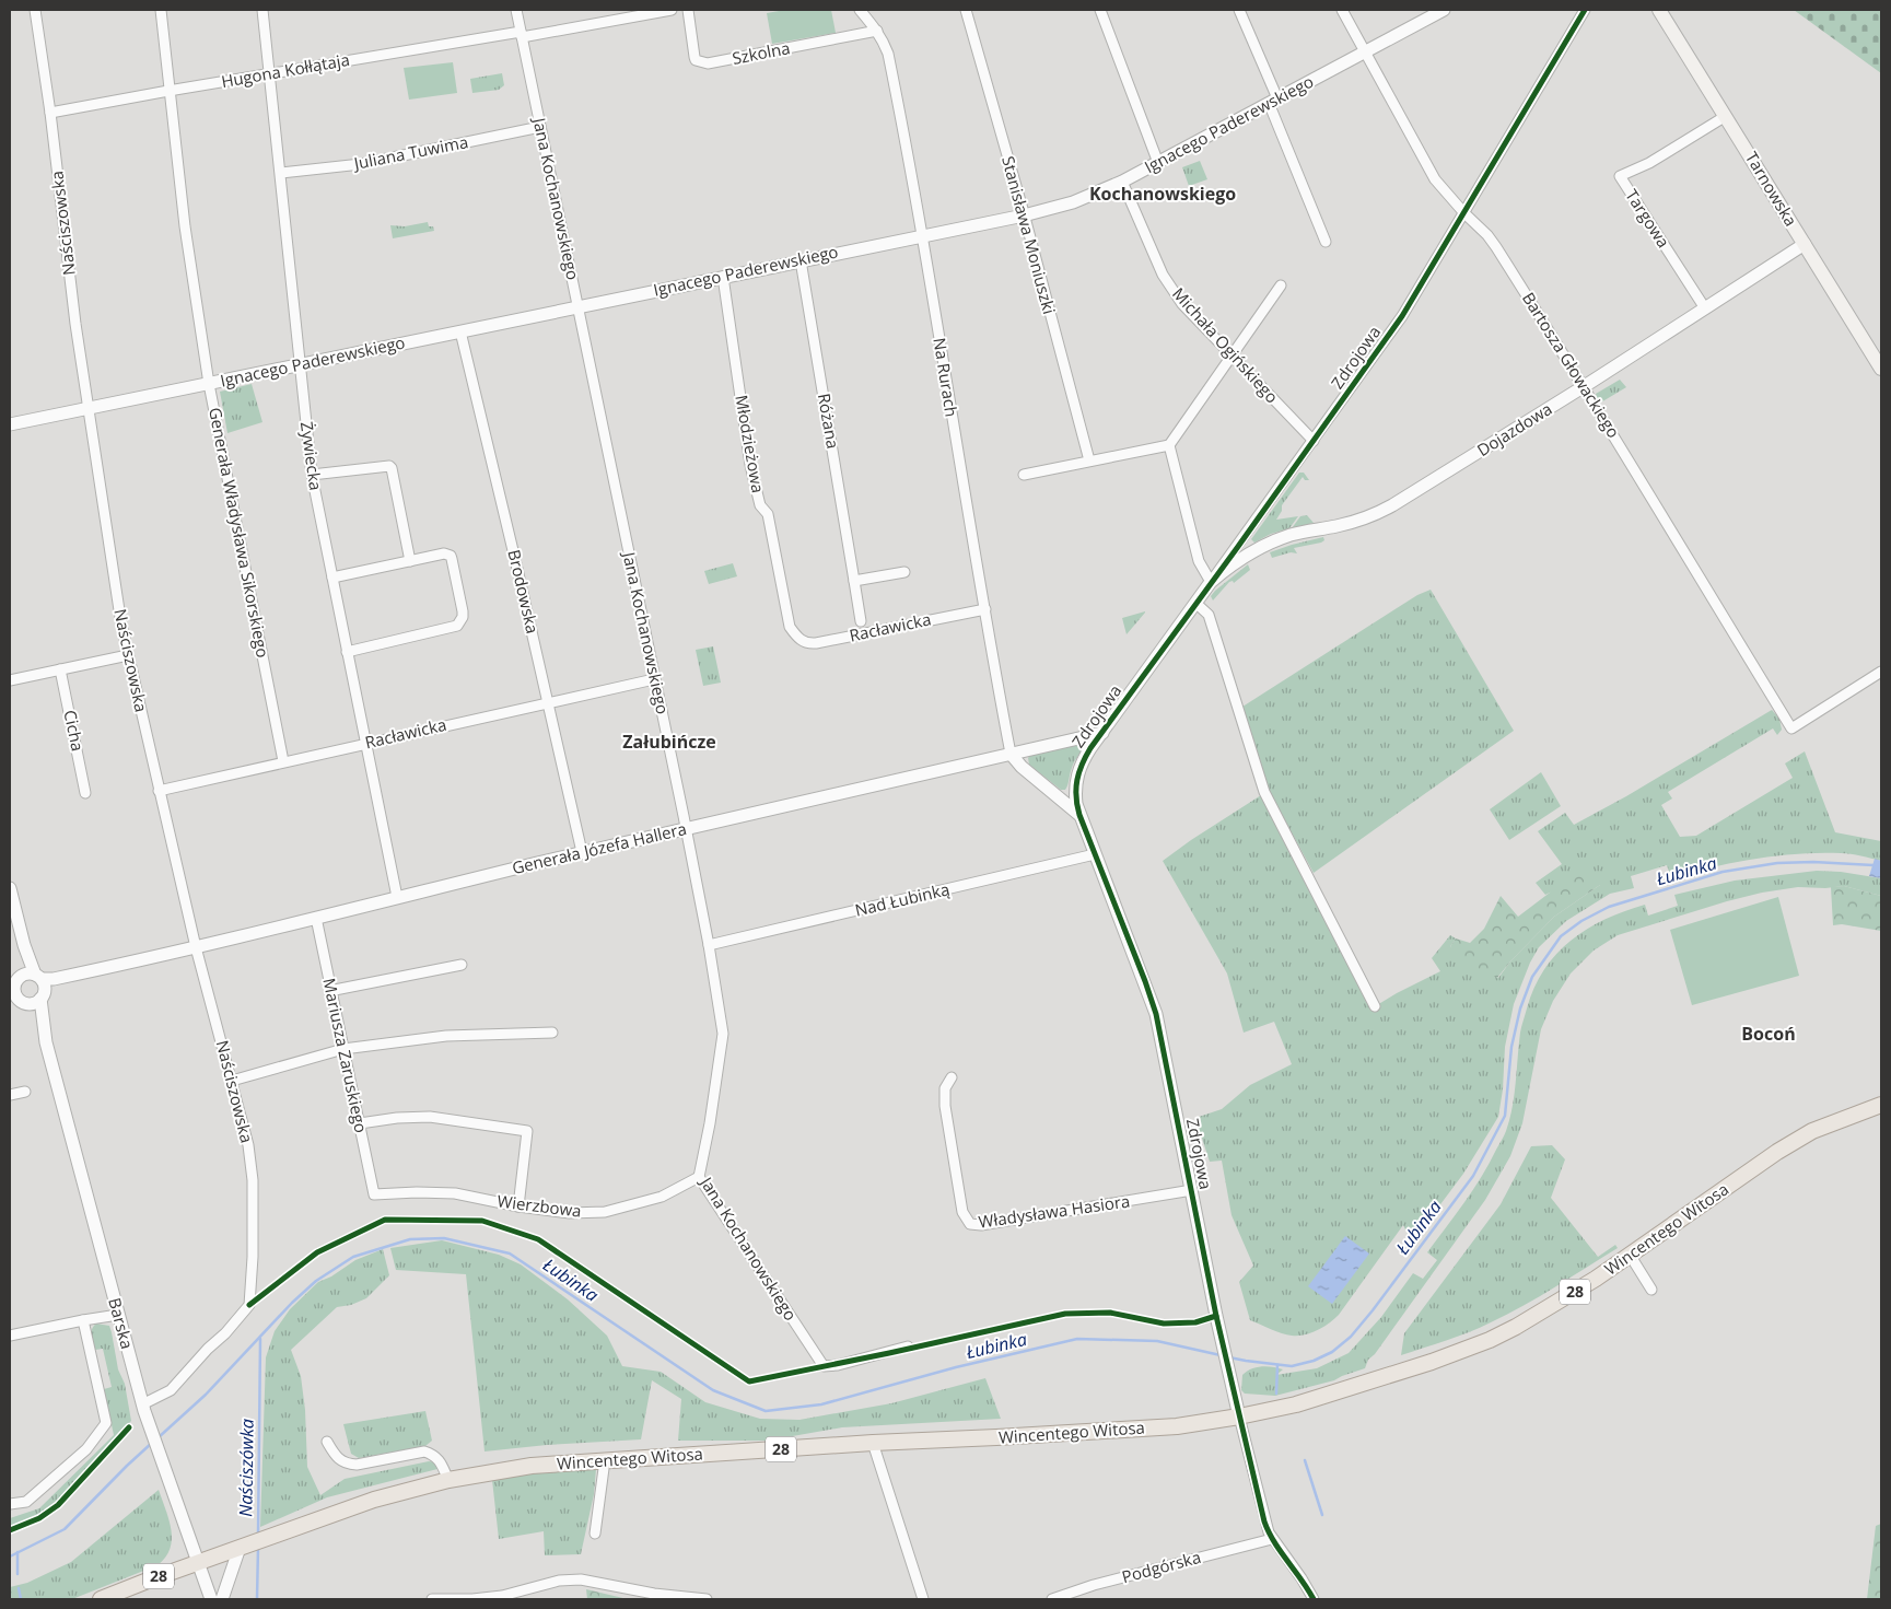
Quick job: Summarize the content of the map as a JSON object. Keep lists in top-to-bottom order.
{
  "streets": {
    "main road": ["Tarnowska", "Wincentego Witosa", "28"],
    "street": [
      "Szkolna",
      "Hugona Kołłątaja",
      "Ignacego Paderewskiego",
      "Juliana Tuwima",
      "Jana Kochanowskiego",
      "Targowa",
      "Naściszowska",
      "Stanisława Moniuszki",
      "Michała Ogińskiego",
      "Zdrojowa",
      "Bartosza Głowackiego",
      "Na Rurach",
      "Różana",
      "Dojazdowa",
      "Młodzieżowa",
      "Żywiecka",
      "Generała Władysława Sikorskiego",
      "Brodowska",
      "Racławicka",
      "Cicha",
      "Generała Józefa Hallera",
      "Nad Łubinką",
      "Mariusza Zaruskiego",
      "Wierzbowa",
      "Władysława Hasiora",
      "Barska",
      "Podgórska"
    ]
  },
  "crossings": [
    ["Szkolna", "Na Rurach"],
    ["Hugona Kołłątaja", "Jana Kochanowskiego"],
    ["Hugona Kołłątaja", "Naściszowska"],
    ["Hugona Kołłątaja", "Żywiecka"],
    ["Hugona Kołłątaja", "Generała Władysława Sikorskiego"],
    ["Ignacego Paderewskiego", "Jana Kochanowskiego"],
    ["Ignacego Paderewskiego", "Naściszowska"],
    ["Ignacego Paderewskiego", "Stanisława Moniuszki"],
    ["Ignacego Paderewskiego", "Michała Ogińskiego"],
    ["Ignacego Paderewskiego", "Bartosza Głowackiego"],
    ["Ignacego Paderewskiego", "Na Rurach"],
    ["Ignacego Paderewskiego", "Różana"],
    ["Ignacego Paderewskiego", "Młodzieżowa"],
    ["Ignacego Paderewskiego", "Żywiecka"],
    ["Ignacego Paderewskiego", "Generała Władysława Sikorskiego"],
    ["Ignacego Paderewskiego", "Brodowska"],
    ["Juliana Tuwima", "Jana Kochanowskiego"],
    ["Juliana Tuwima", "Żywiecka"],
    ["Tarnowska", "Targowa"],
    ["Tarnowska", "Dojazdowa"],
    ["Jana Kochanowskiego", "Racławicka"],
    ["Jana Kochanowskiego", "Generała Józefa Hallera"],
    ["Jana Kochanowskiego", "Nad Łubinką"],
    ["Jana Kochanowskiego", "Wierzbowa"],
    ["Targowa", "Dojazdowa"],
    ["Naściszowska", "Racławicka"],
    ["Naściszowska", "Generała Józefa Hallera"],
    ["Naściszowska", "Barska"],
    ["Michała Ogińskiego", "Zdrojowa"],
    ["Zdrojowa", "Bartosza Głowackiego"],
    ["Zdrojowa", "Dojazdowa"],
    ["Zdrojowa", "Generała Józefa Hallera"],
    ["Zdrojowa", "Nad Łubinką"],
    ["Zdrojowa", "Władysława Hasiora"],
    ["Zdrojowa", "Wincentego Witosa"],
    ["Zdrojowa", "Podgórska"],
    ["Bartosza Głowackiego", "Dojazdowa"],
    ["Na Rurach", "Racławicka"],
    ["Na Rurach", "Generała Józefa Hallera"],
    ["Młodzieżowa", "Racławicka"],
    ["Żywiecka", "Racławicka"],
    ["Żywiecka", "Generała Józefa Hallera"],
    ["Generała Władysława Sikorskiego", "Racławicka"],
    ["Brodowska", "Racławicka"],
    ["Brodowska", "Generała Józefa Hallera"],
    ["Generała Józefa Hallera", "Mariusza Zaruskiego"],
    ["Generała Józefa Hallera", "Barska"],
    ["Mariusza Zaruskiego", "Wierzbowa"],
    ["Wincentego Witosa", "28"],
    ["Wincentego Witosa", "Barska"],
    ["28", "Barska"]
  ],
  "districts": ["Kochanowskiego", "Załubińcze", "Bocoń"],
  "water": ["Łubinka", "Naściszówka"]
}
